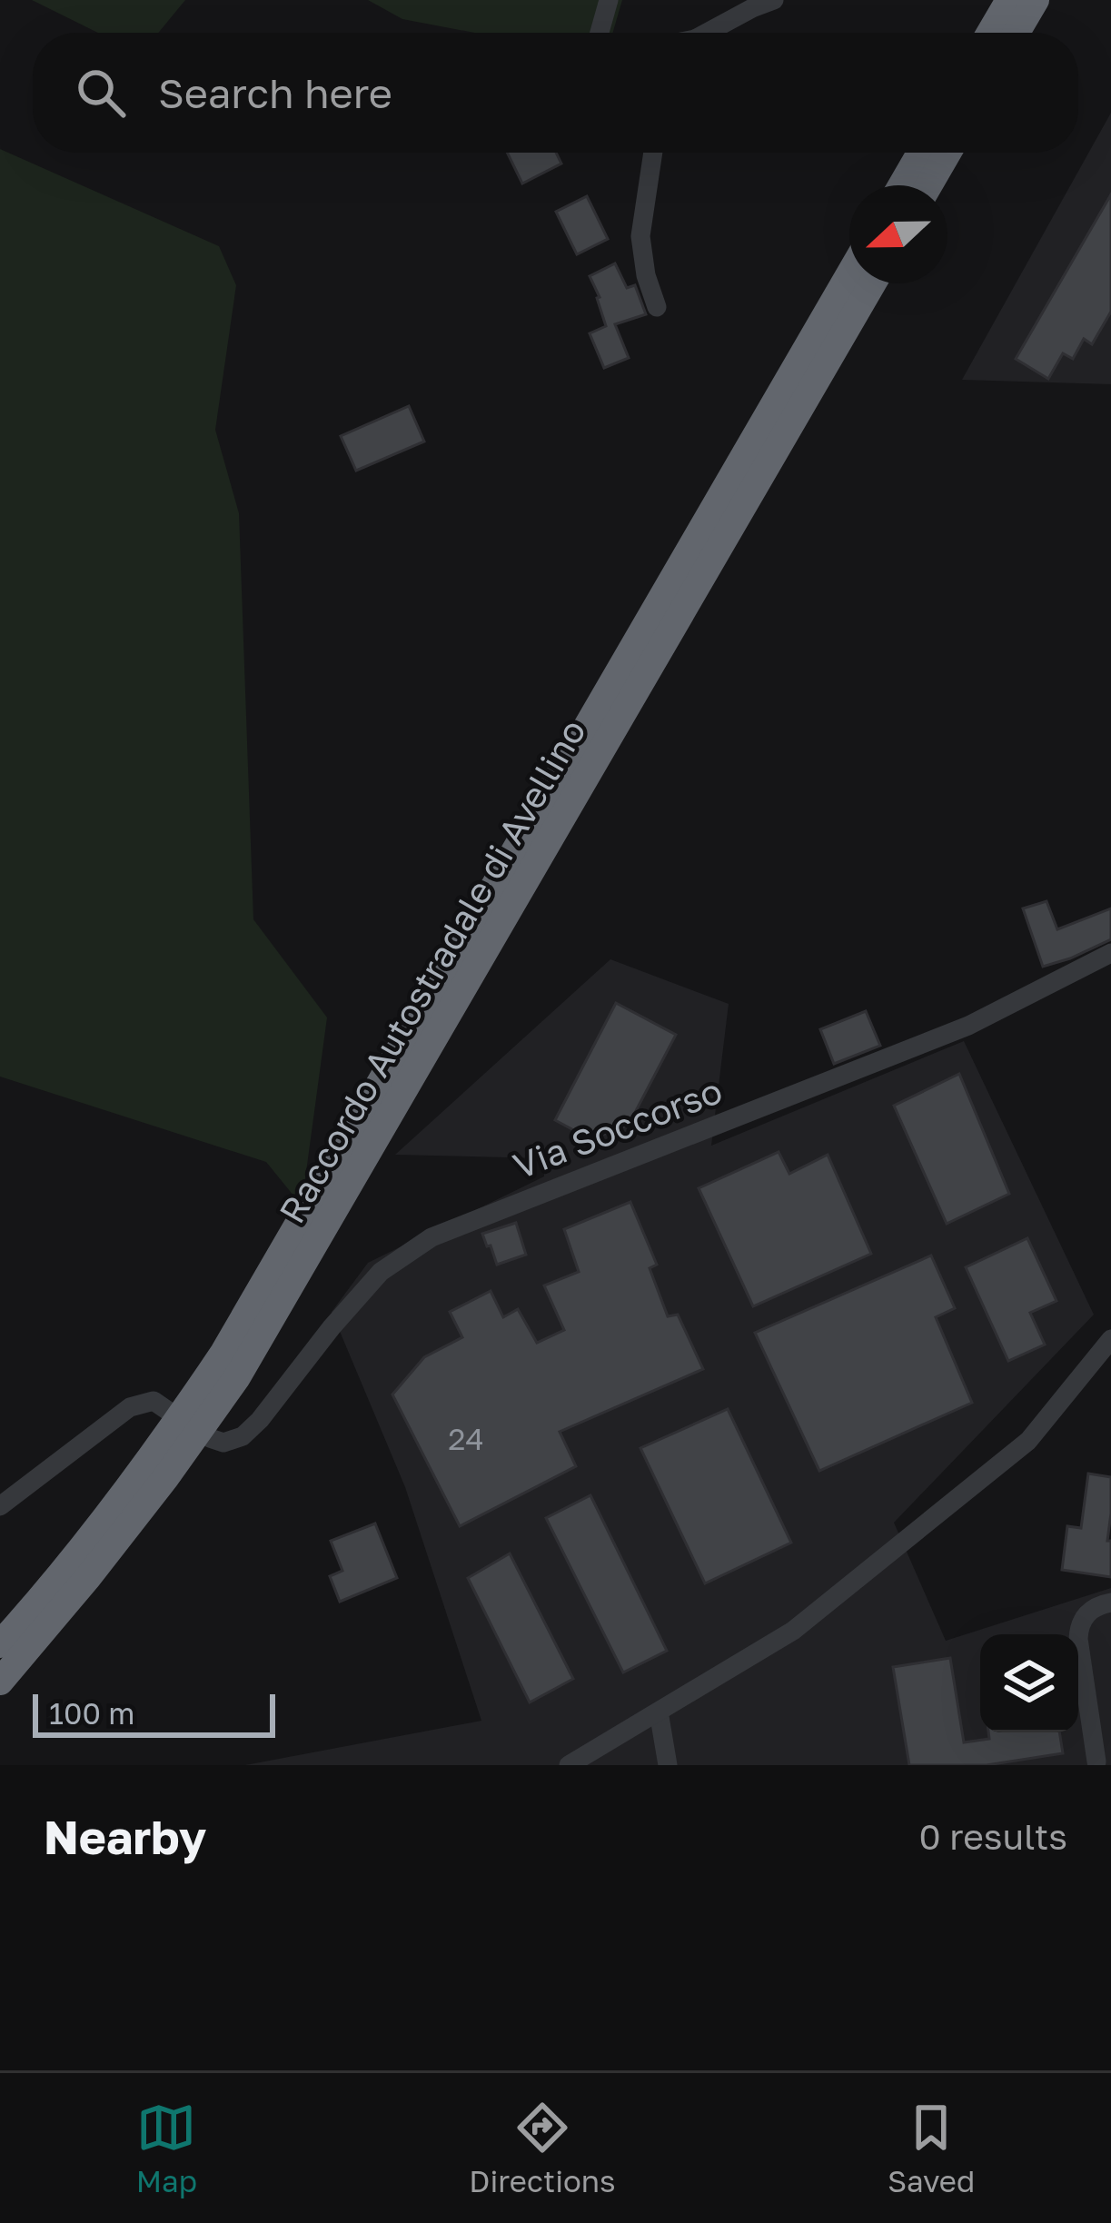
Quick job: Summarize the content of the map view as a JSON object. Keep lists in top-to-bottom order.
{
  "streets": {
    "highway": ["Raccordo Autostradale di Avellino"],
    "street": ["Via Soccorso"]
  },
  "house_numbers": ["24"],
  "scale_bar": "100 m",
  "north": "left",
  "page": {
    "search": "Search here",
    "scale": "100 m",
    "heading": ["Nearby", "0 results"],
    "nav": ["Map", "Directions", "Saved"]
  }
}
